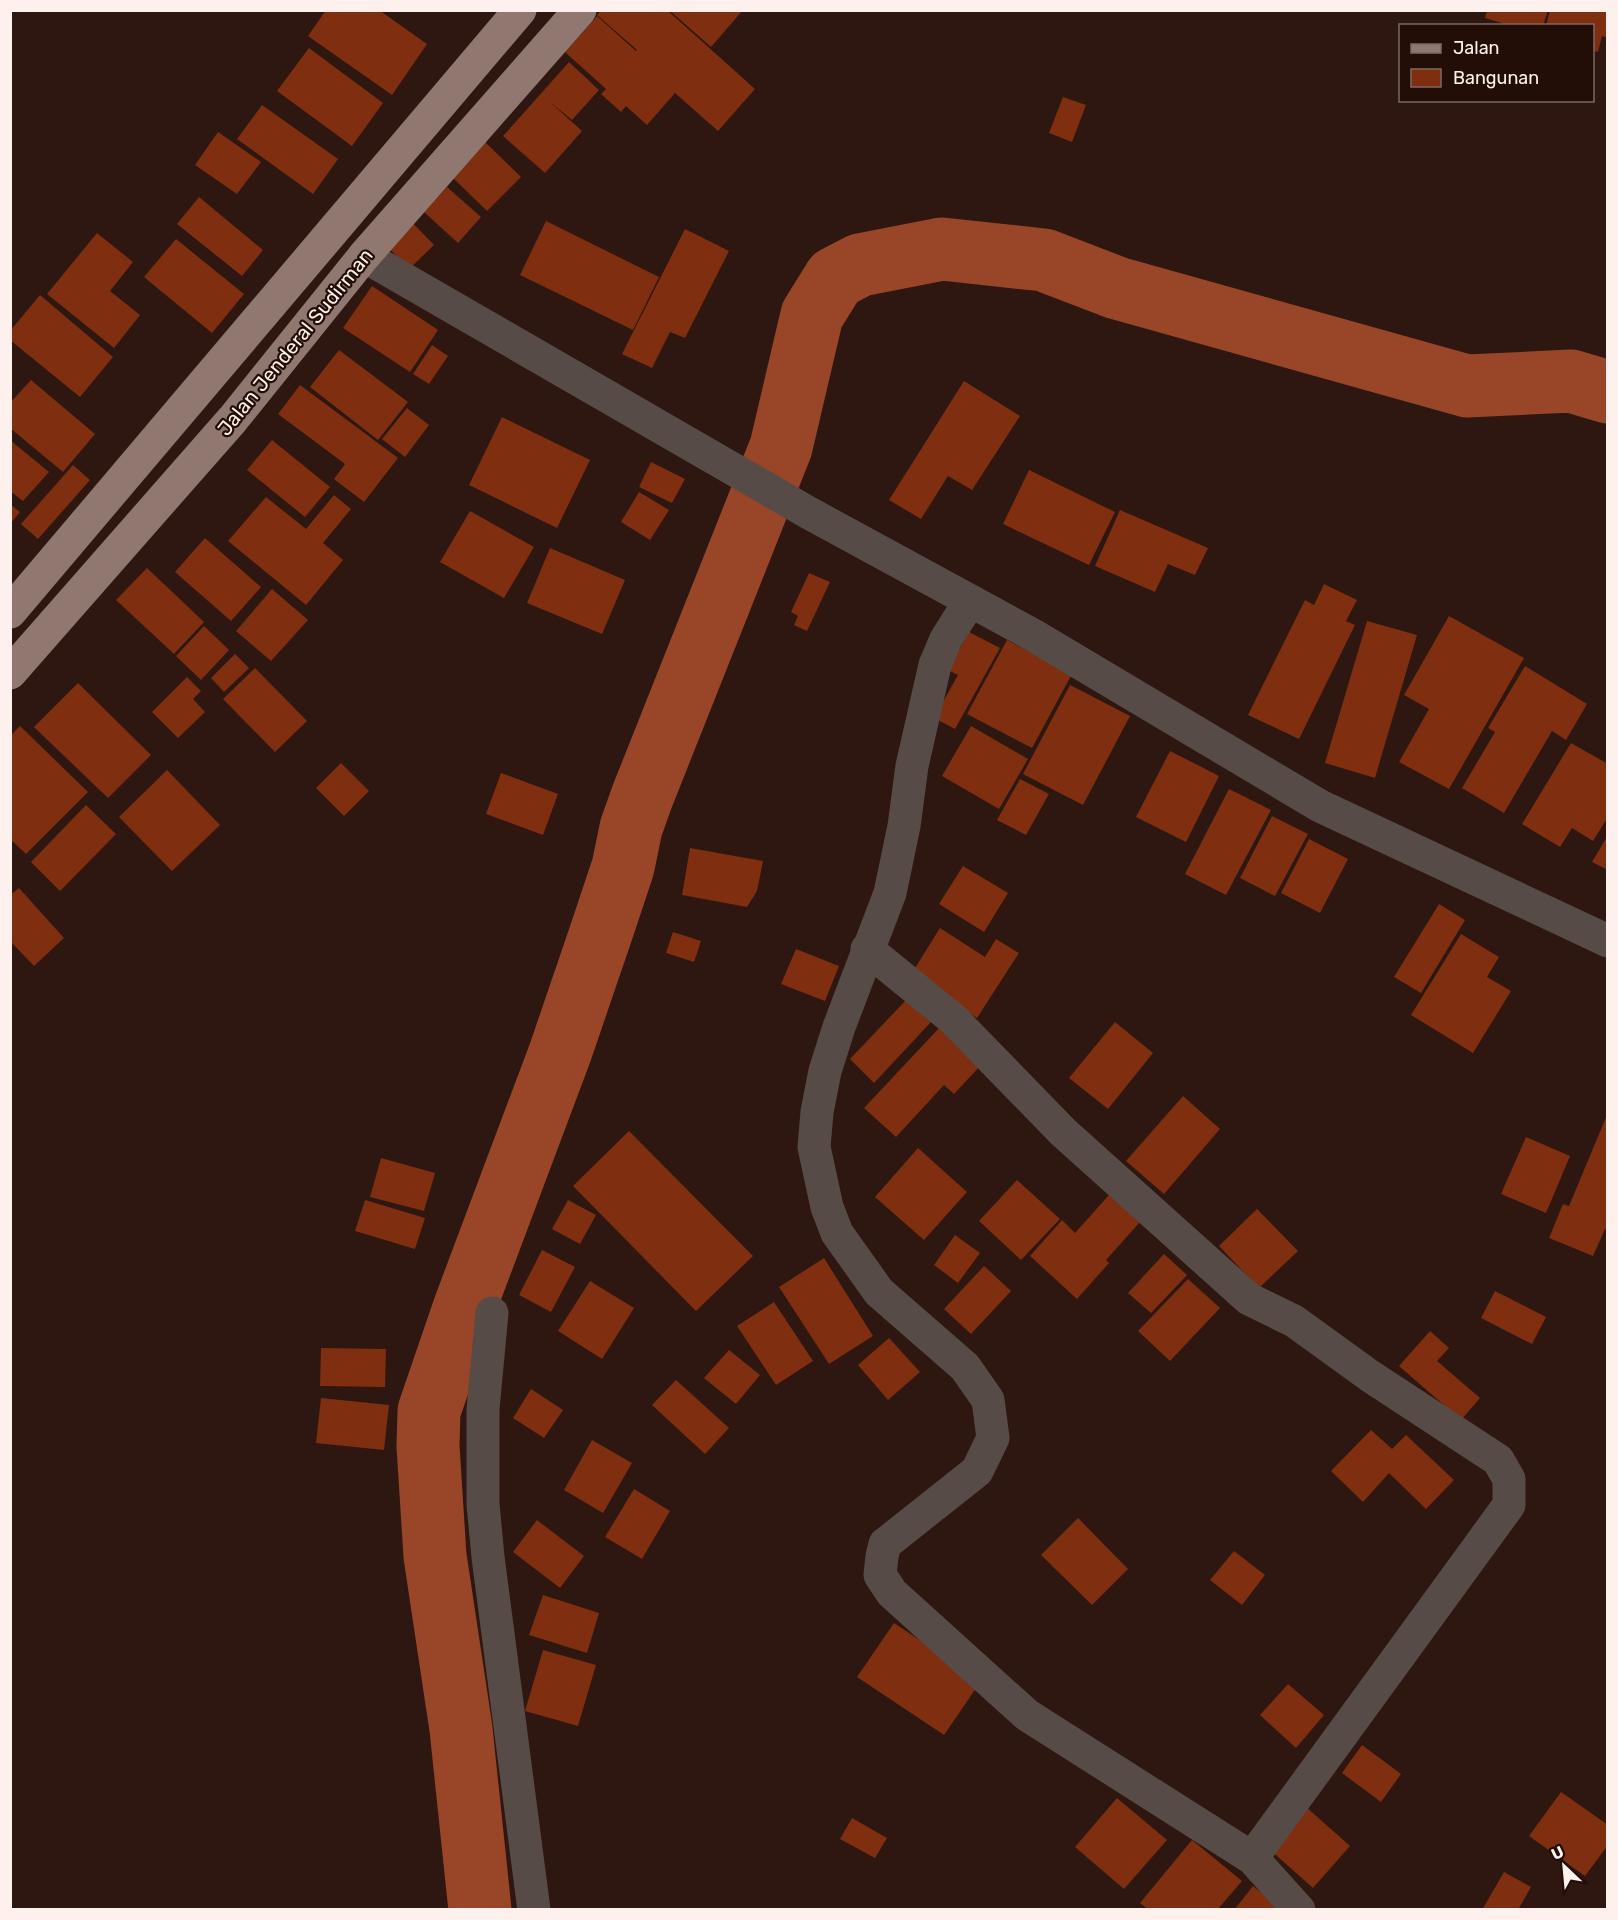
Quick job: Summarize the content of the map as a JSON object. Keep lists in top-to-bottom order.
{
  "streets": {
    "main road": ["Jalan Jenderal Sudirman"]
  },
  "legend": ["Jalan", "Bangunan"],
  "north": "top left"
}
